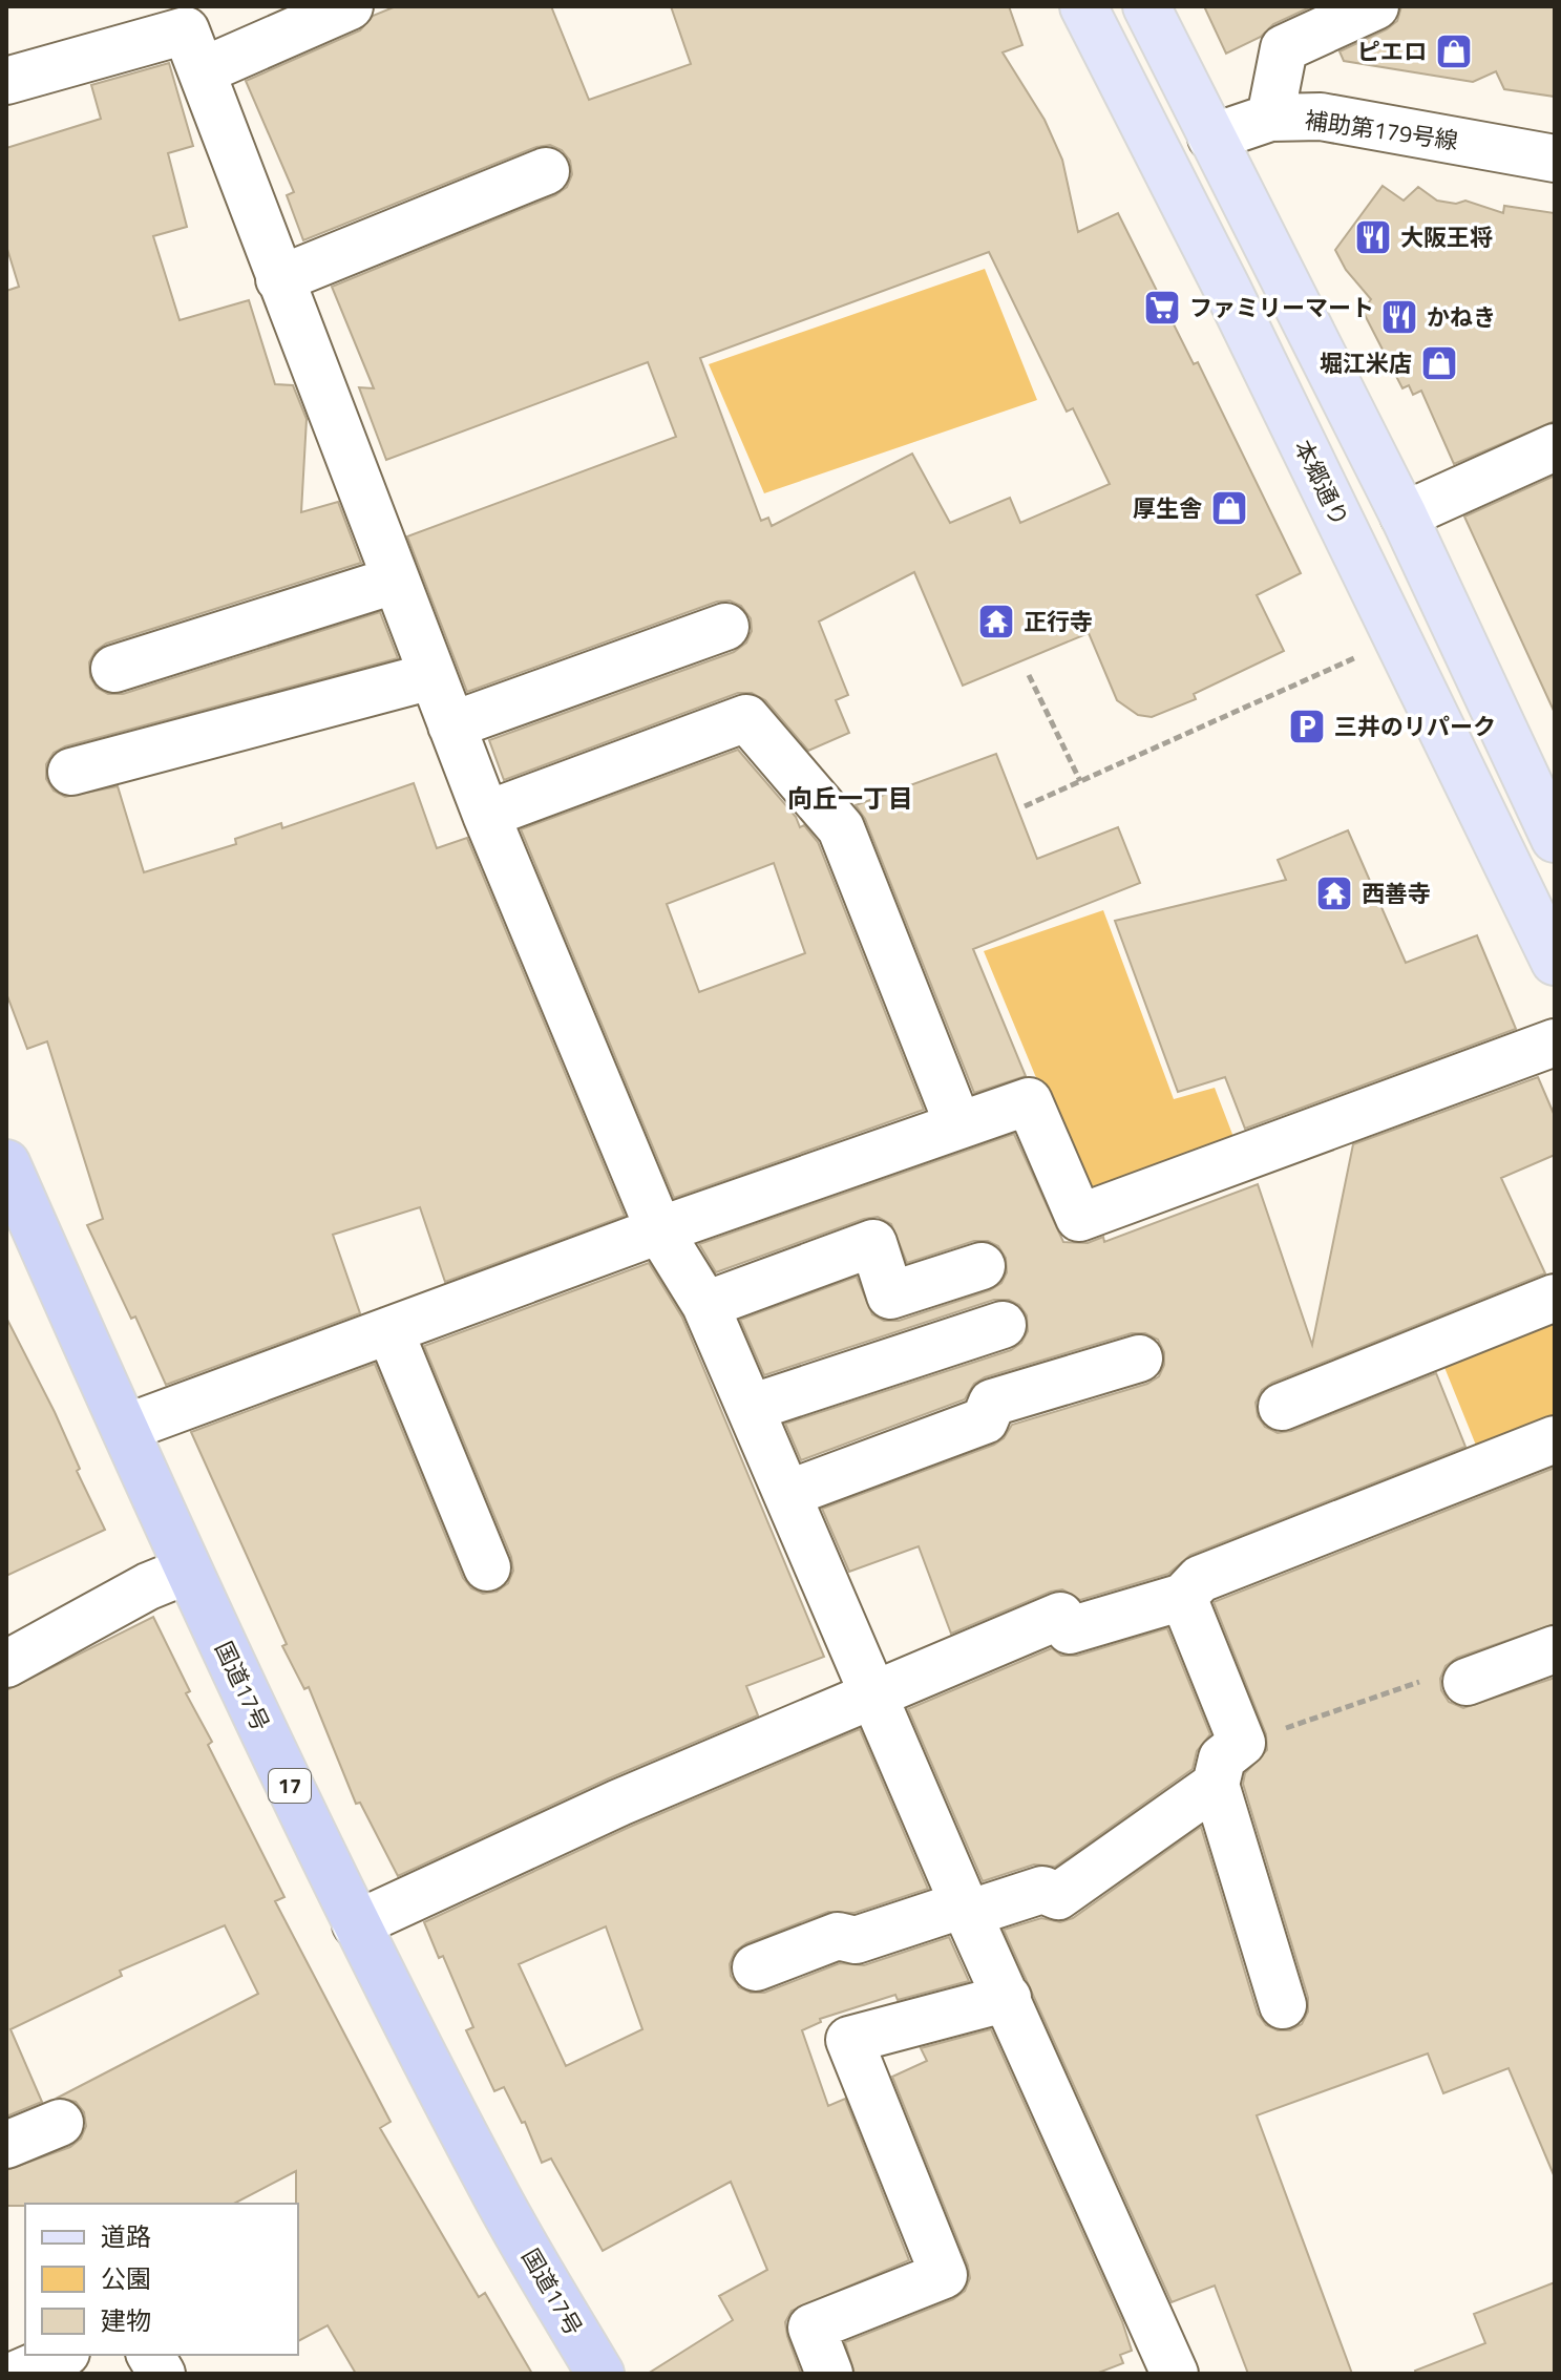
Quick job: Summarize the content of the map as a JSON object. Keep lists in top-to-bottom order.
{
  "streets": {
    "highway": ["国道17号", "17"],
    "main road": ["本郷通り"],
    "street": ["補助第179号線"]
  },
  "districts": ["向丘一丁目"],
  "places": {
    "shop": ["ピエロ", "堀江米店", "厚生舎"],
    "restaurant": ["大阪王将", "かねき"],
    "supermarket": ["ファミリーマート"],
    "temple": ["正行寺", "西善寺"],
    "parking": ["三井のリパーク"]
  },
  "legend": ["道路", "公園", "建物"]
}
